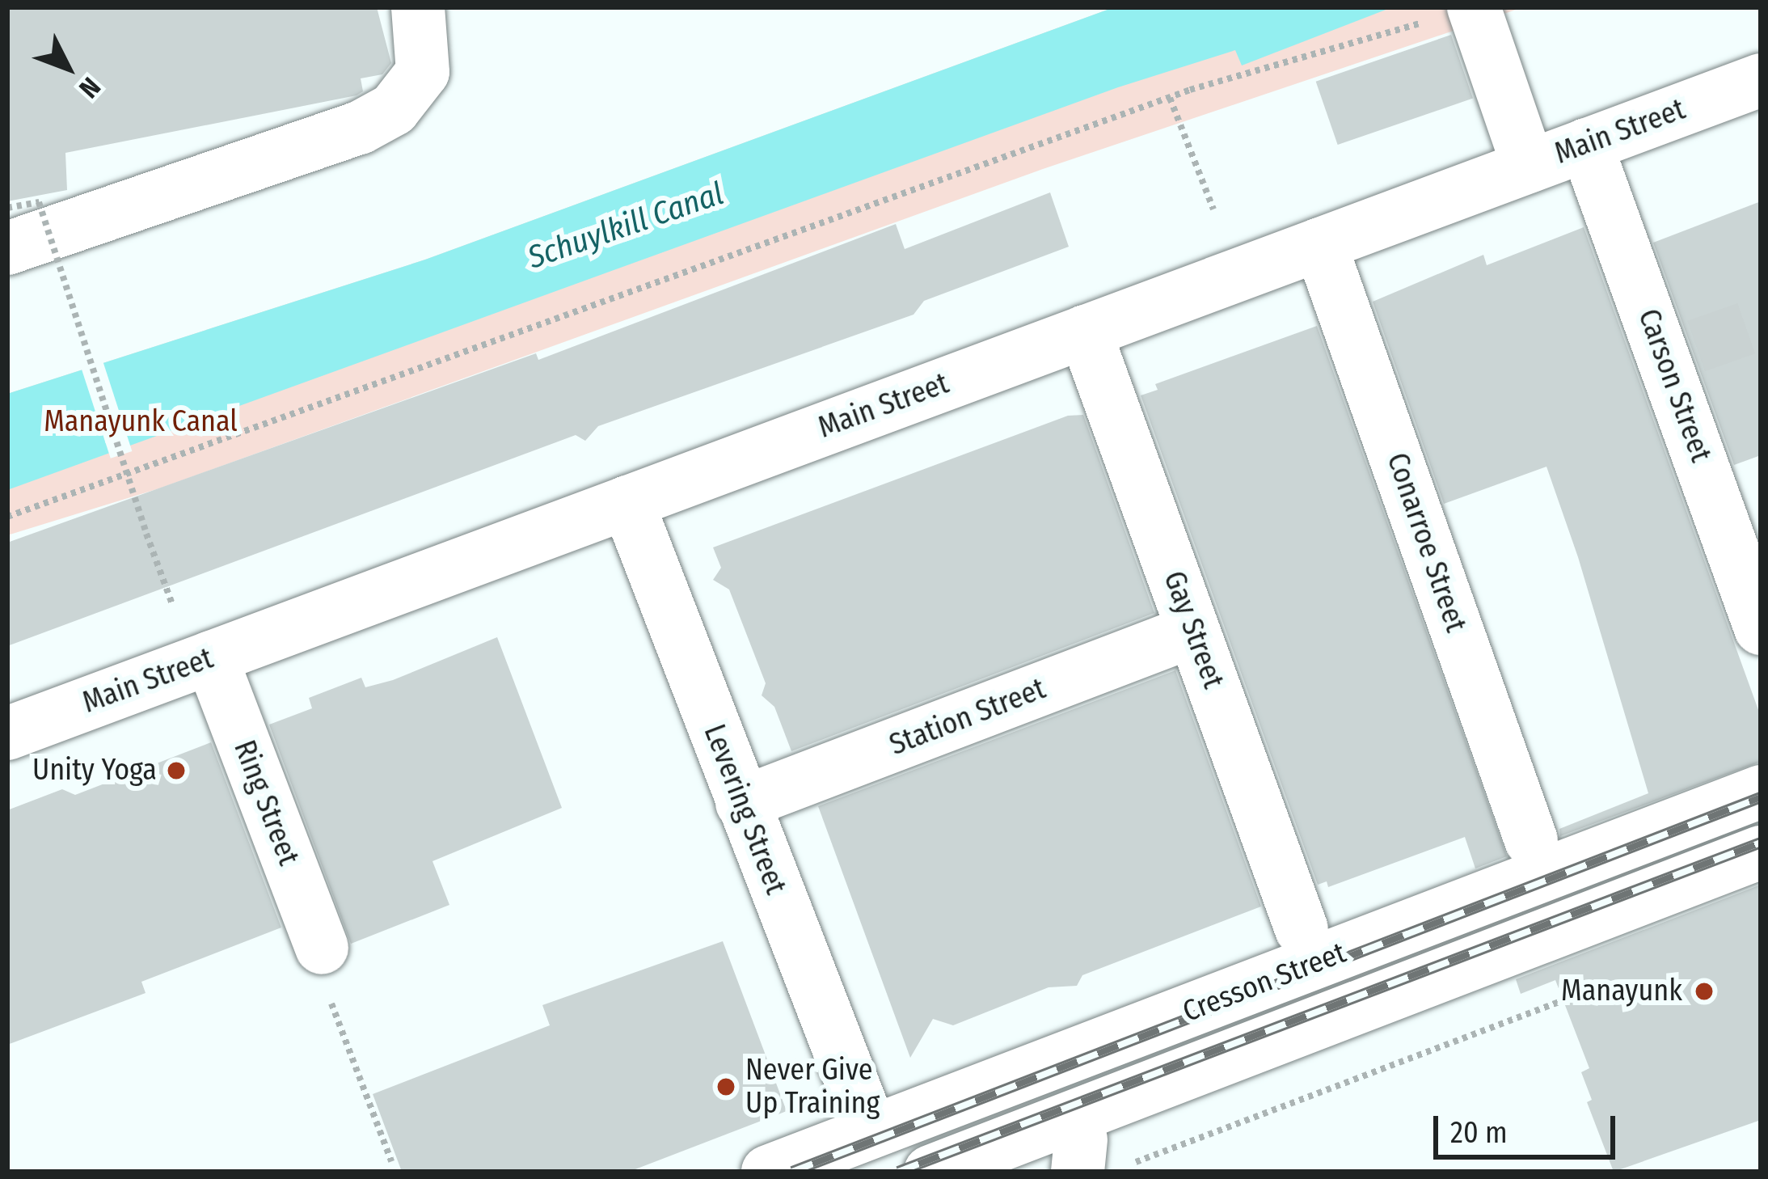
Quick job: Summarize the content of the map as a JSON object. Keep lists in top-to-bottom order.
{
  "streets": {
    "street": [
      "Main Street",
      "Carson Street",
      "Conarroe Street",
      "Gay Street",
      "Station Street",
      "Ring Street",
      "Levering Street",
      "Cresson Street"
    ]
  },
  "crossings": [
    ["Main Street", "Carson Street"],
    ["Main Street", "Conarroe Street"],
    ["Main Street", "Gay Street"],
    ["Main Street", "Ring Street"],
    ["Main Street", "Levering Street"],
    ["Gay Street", "Station Street"],
    ["Station Street", "Levering Street"]
  ],
  "water": ["Schuylkill Canal"],
  "parks": ["Manayunk Canal"],
  "places": ["Unity Yoga", "Manayunk", "Never Give Up Training"],
  "scale_bar": "20 m",
  "north": "bottom right"
}
